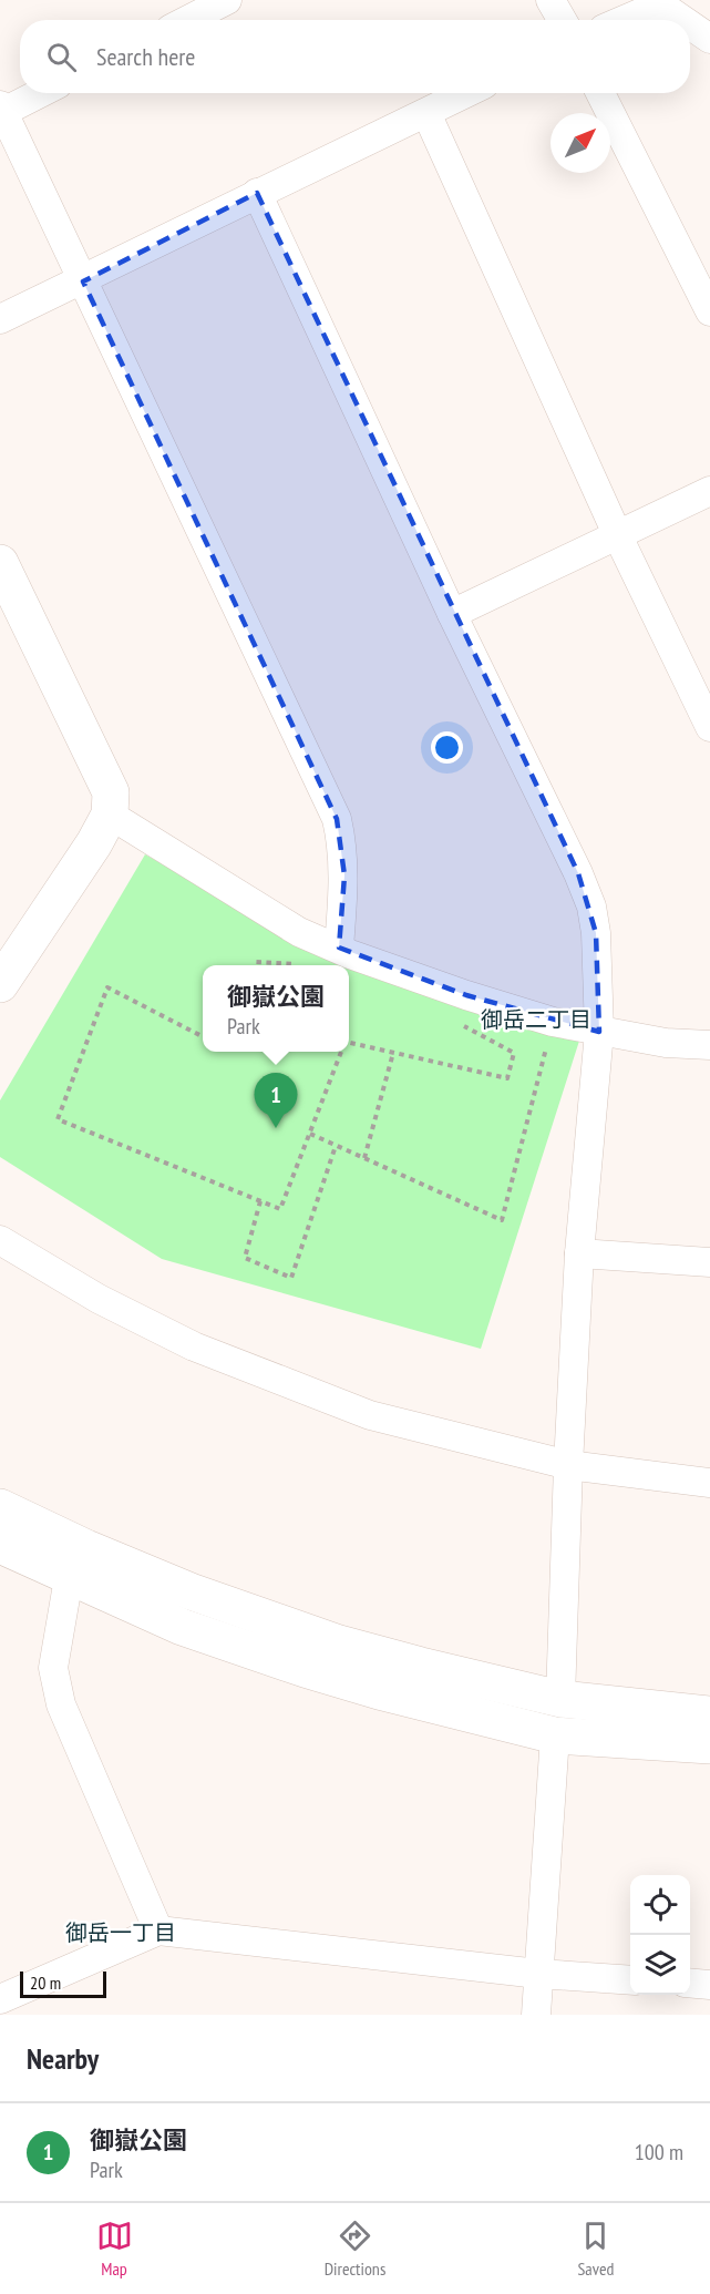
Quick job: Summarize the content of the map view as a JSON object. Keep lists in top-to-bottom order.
{
  "districts": ["御岳二丁目", "御岳一丁目"],
  "scale_bar": "20 m",
  "north": "top right",
  "page": {
    "search": "Search here",
    "popup": ["御嶽公園", "Park"],
    "pins": "1",
    "scale": "20 m",
    "heading": "Nearby",
    "list": [
      {
        "mark": "1",
        "name": "御嶽公園",
        "note": "Park",
        "value": "100 m"
      }
    ],
    "nav": ["Map", "Directions", "Saved"]
  }
}
